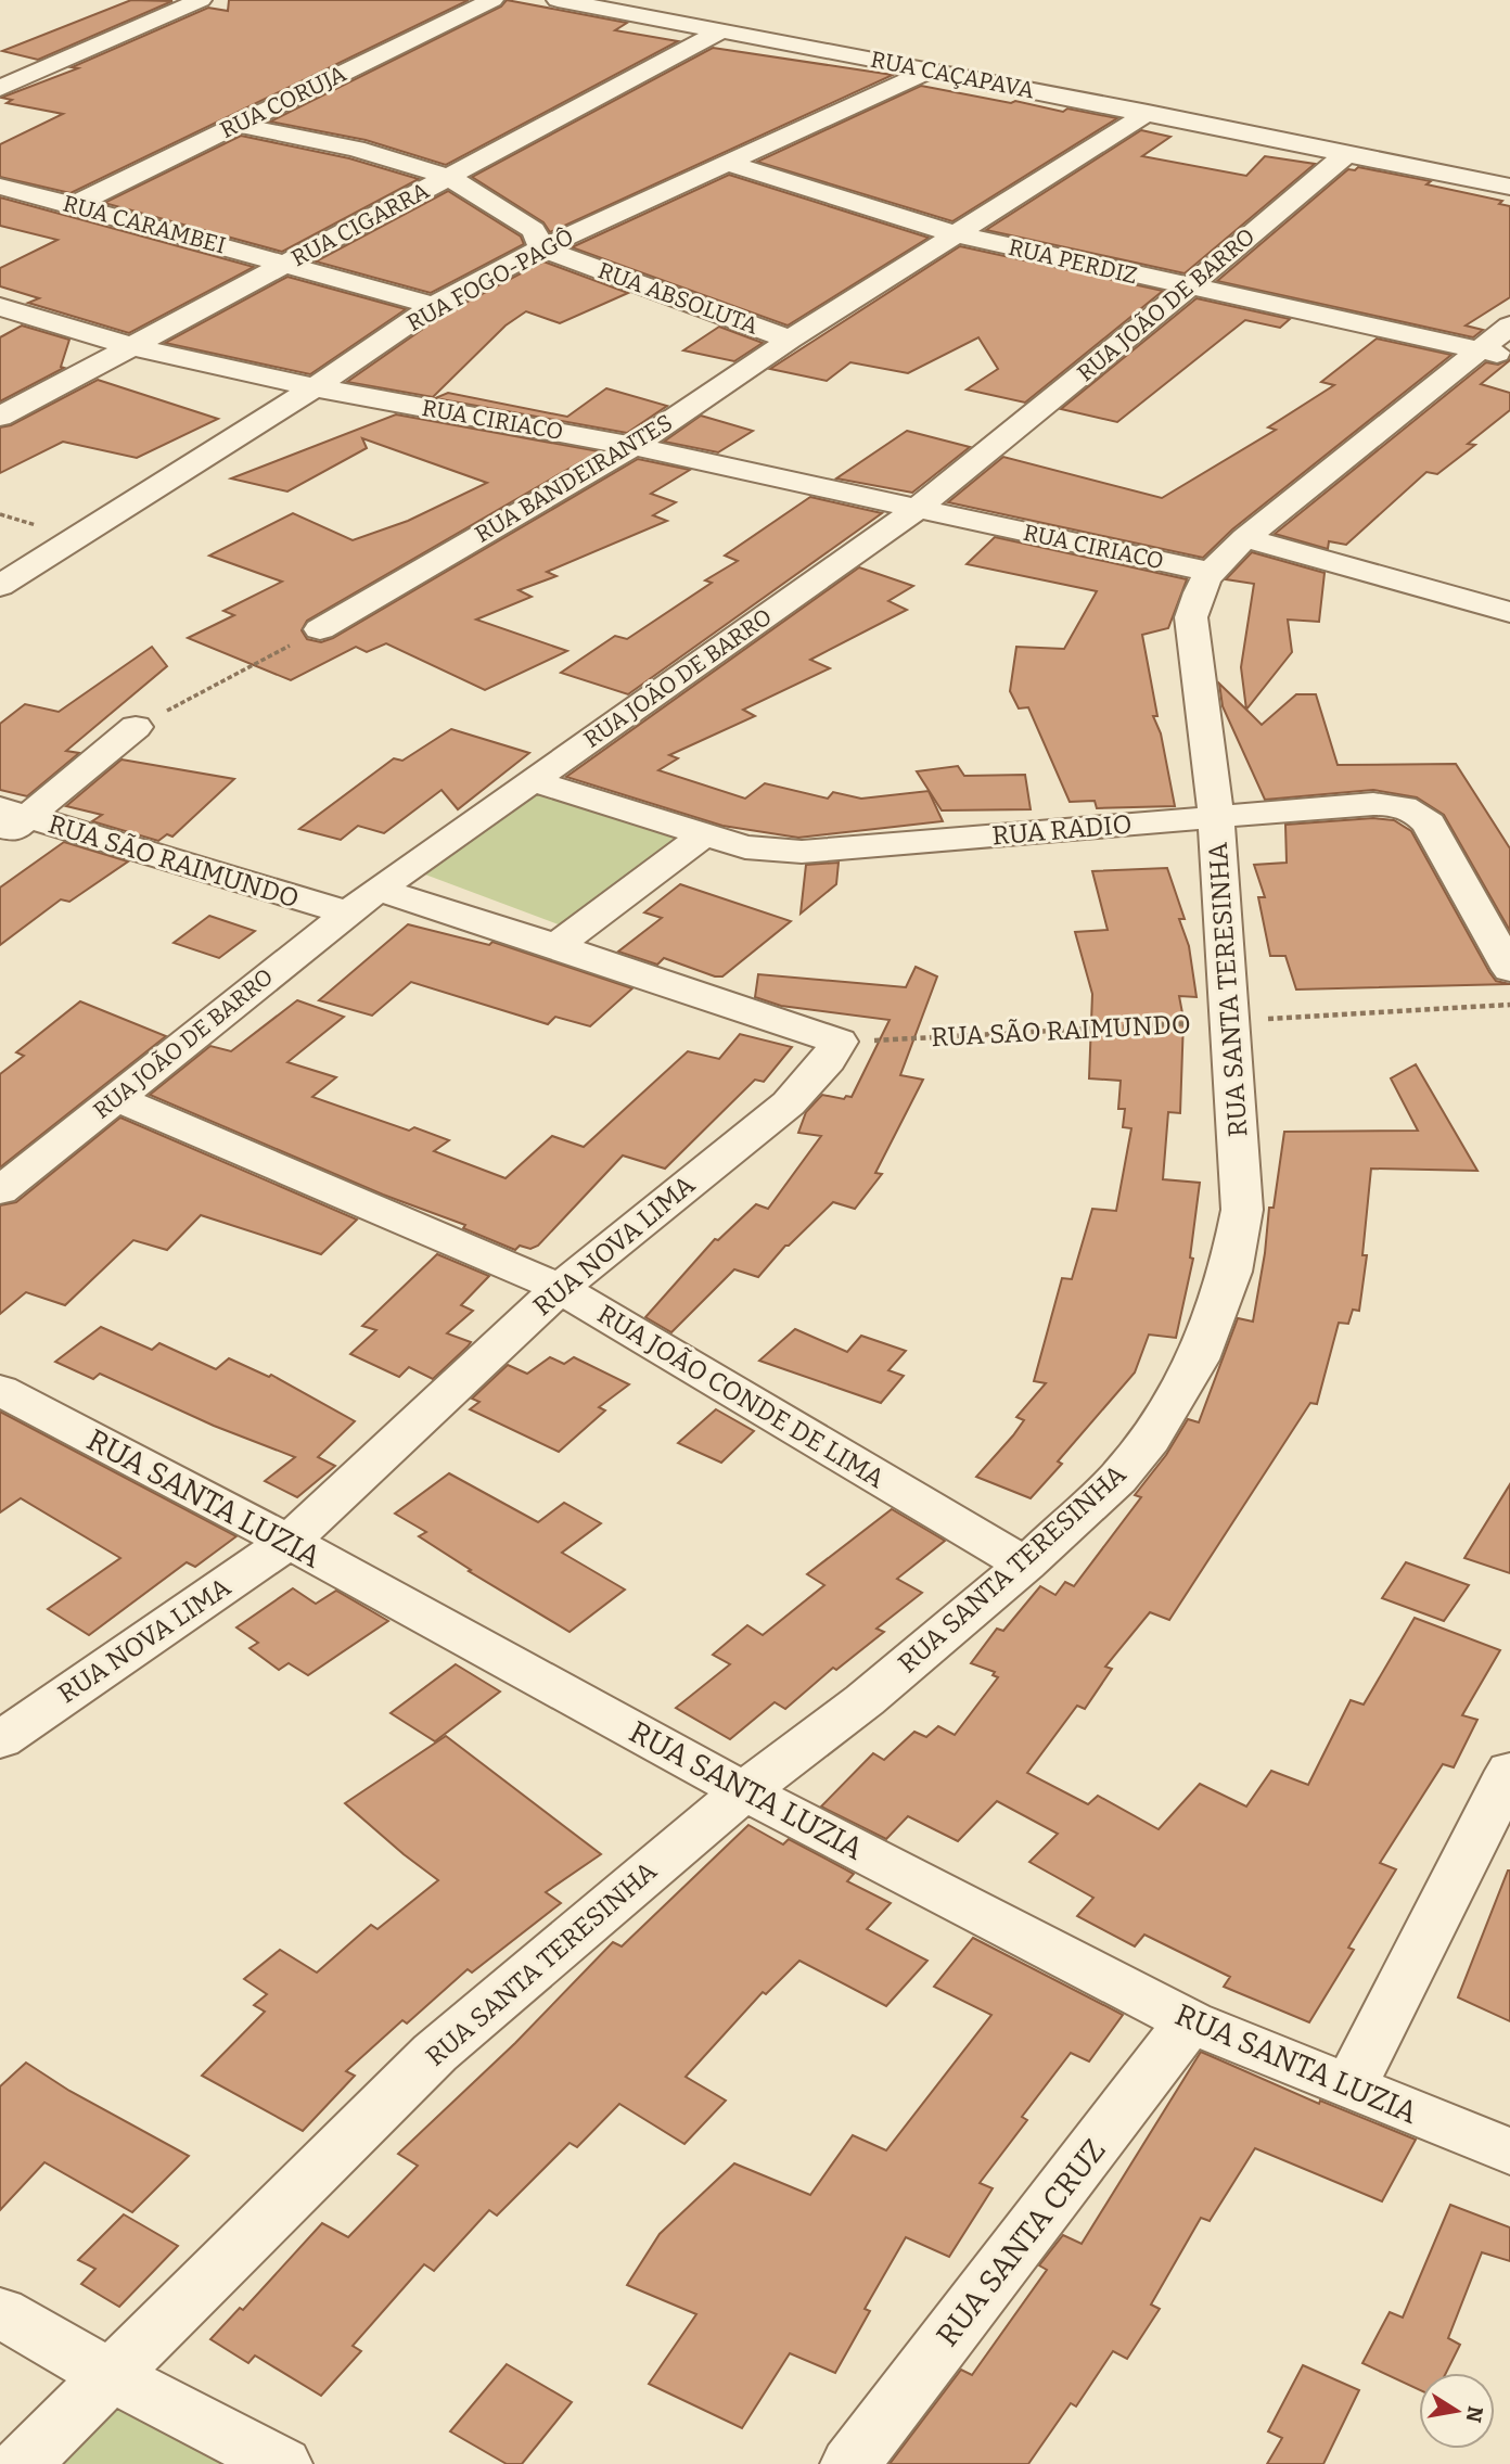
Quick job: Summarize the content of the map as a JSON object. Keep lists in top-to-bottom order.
{
  "streets": {
    "street": [
      "RUA CAÇAPAVA",
      "RUA CORUJA",
      "RUA CARAMBEI",
      "RUA CIGARRA",
      "RUA PERDIZ",
      "RUA FOGO-PAGÔ",
      "RUA ABSOLUTA",
      "RUA JOÃO DE BARRO",
      "RUA CIRIACO",
      "RUA BANDEIRANTES",
      "RUA RADIO",
      "RUA SÃO RAIMUNDO",
      "RUA SANTA TERESINHA",
      "RUA NOVA LIMA",
      "RUA JOÃO CONDE DE LIMA",
      "RUA SANTA LUZIA",
      "RUA SANTA CRUZ"
    ]
  },
  "crossings": [
    ["RUA CAÇAPAVA", "RUA CIGARRA"],
    ["RUA CAÇAPAVA", "RUA FOGO-PAGÔ"],
    ["RUA CAÇAPAVA", "RUA JOÃO DE BARRO"],
    ["RUA CAÇAPAVA", "RUA BANDEIRANTES"],
    ["RUA CORUJA", "RUA CARAMBEI"],
    ["RUA CARAMBEI", "RUA CIGARRA"],
    ["RUA CARAMBEI", "RUA FOGO-PAGÔ"],
    ["RUA CIGARRA", "RUA CIRIACO"],
    ["RUA PERDIZ", "RUA FOGO-PAGÔ"],
    ["RUA PERDIZ", "RUA JOÃO DE BARRO"],
    ["RUA PERDIZ", "RUA BANDEIRANTES"],
    ["RUA PERDIZ", "RUA SANTA TERESINHA"],
    ["RUA FOGO-PAGÔ", "RUA ABSOLUTA"],
    ["RUA FOGO-PAGÔ", "RUA CIRIACO"],
    ["RUA ABSOLUTA", "RUA BANDEIRANTES"],
    ["RUA JOÃO DE BARRO", "RUA CIRIACO"],
    ["RUA JOÃO DE BARRO", "RUA RADIO"],
    ["RUA JOÃO DE BARRO", "RUA SÃO RAIMUNDO"],
    ["RUA JOÃO DE BARRO", "RUA JOÃO CONDE DE LIMA"],
    ["RUA CIRIACO", "RUA BANDEIRANTES"],
    ["RUA CIRIACO", "RUA SANTA TERESINHA"],
    ["RUA RADIO", "RUA SANTA TERESINHA"],
    ["RUA SÃO RAIMUNDO", "RUA SANTA TERESINHA"],
    ["RUA SÃO RAIMUNDO", "RUA NOVA LIMA"],
    ["RUA SANTA TERESINHA", "RUA JOÃO CONDE DE LIMA"],
    ["RUA SANTA TERESINHA", "RUA SANTA LUZIA"],
    ["RUA NOVA LIMA", "RUA JOÃO CONDE DE LIMA"],
    ["RUA NOVA LIMA", "RUA SANTA LUZIA"],
    ["RUA SANTA LUZIA", "RUA SANTA CRUZ"]
  ],
  "north": "right"
}
